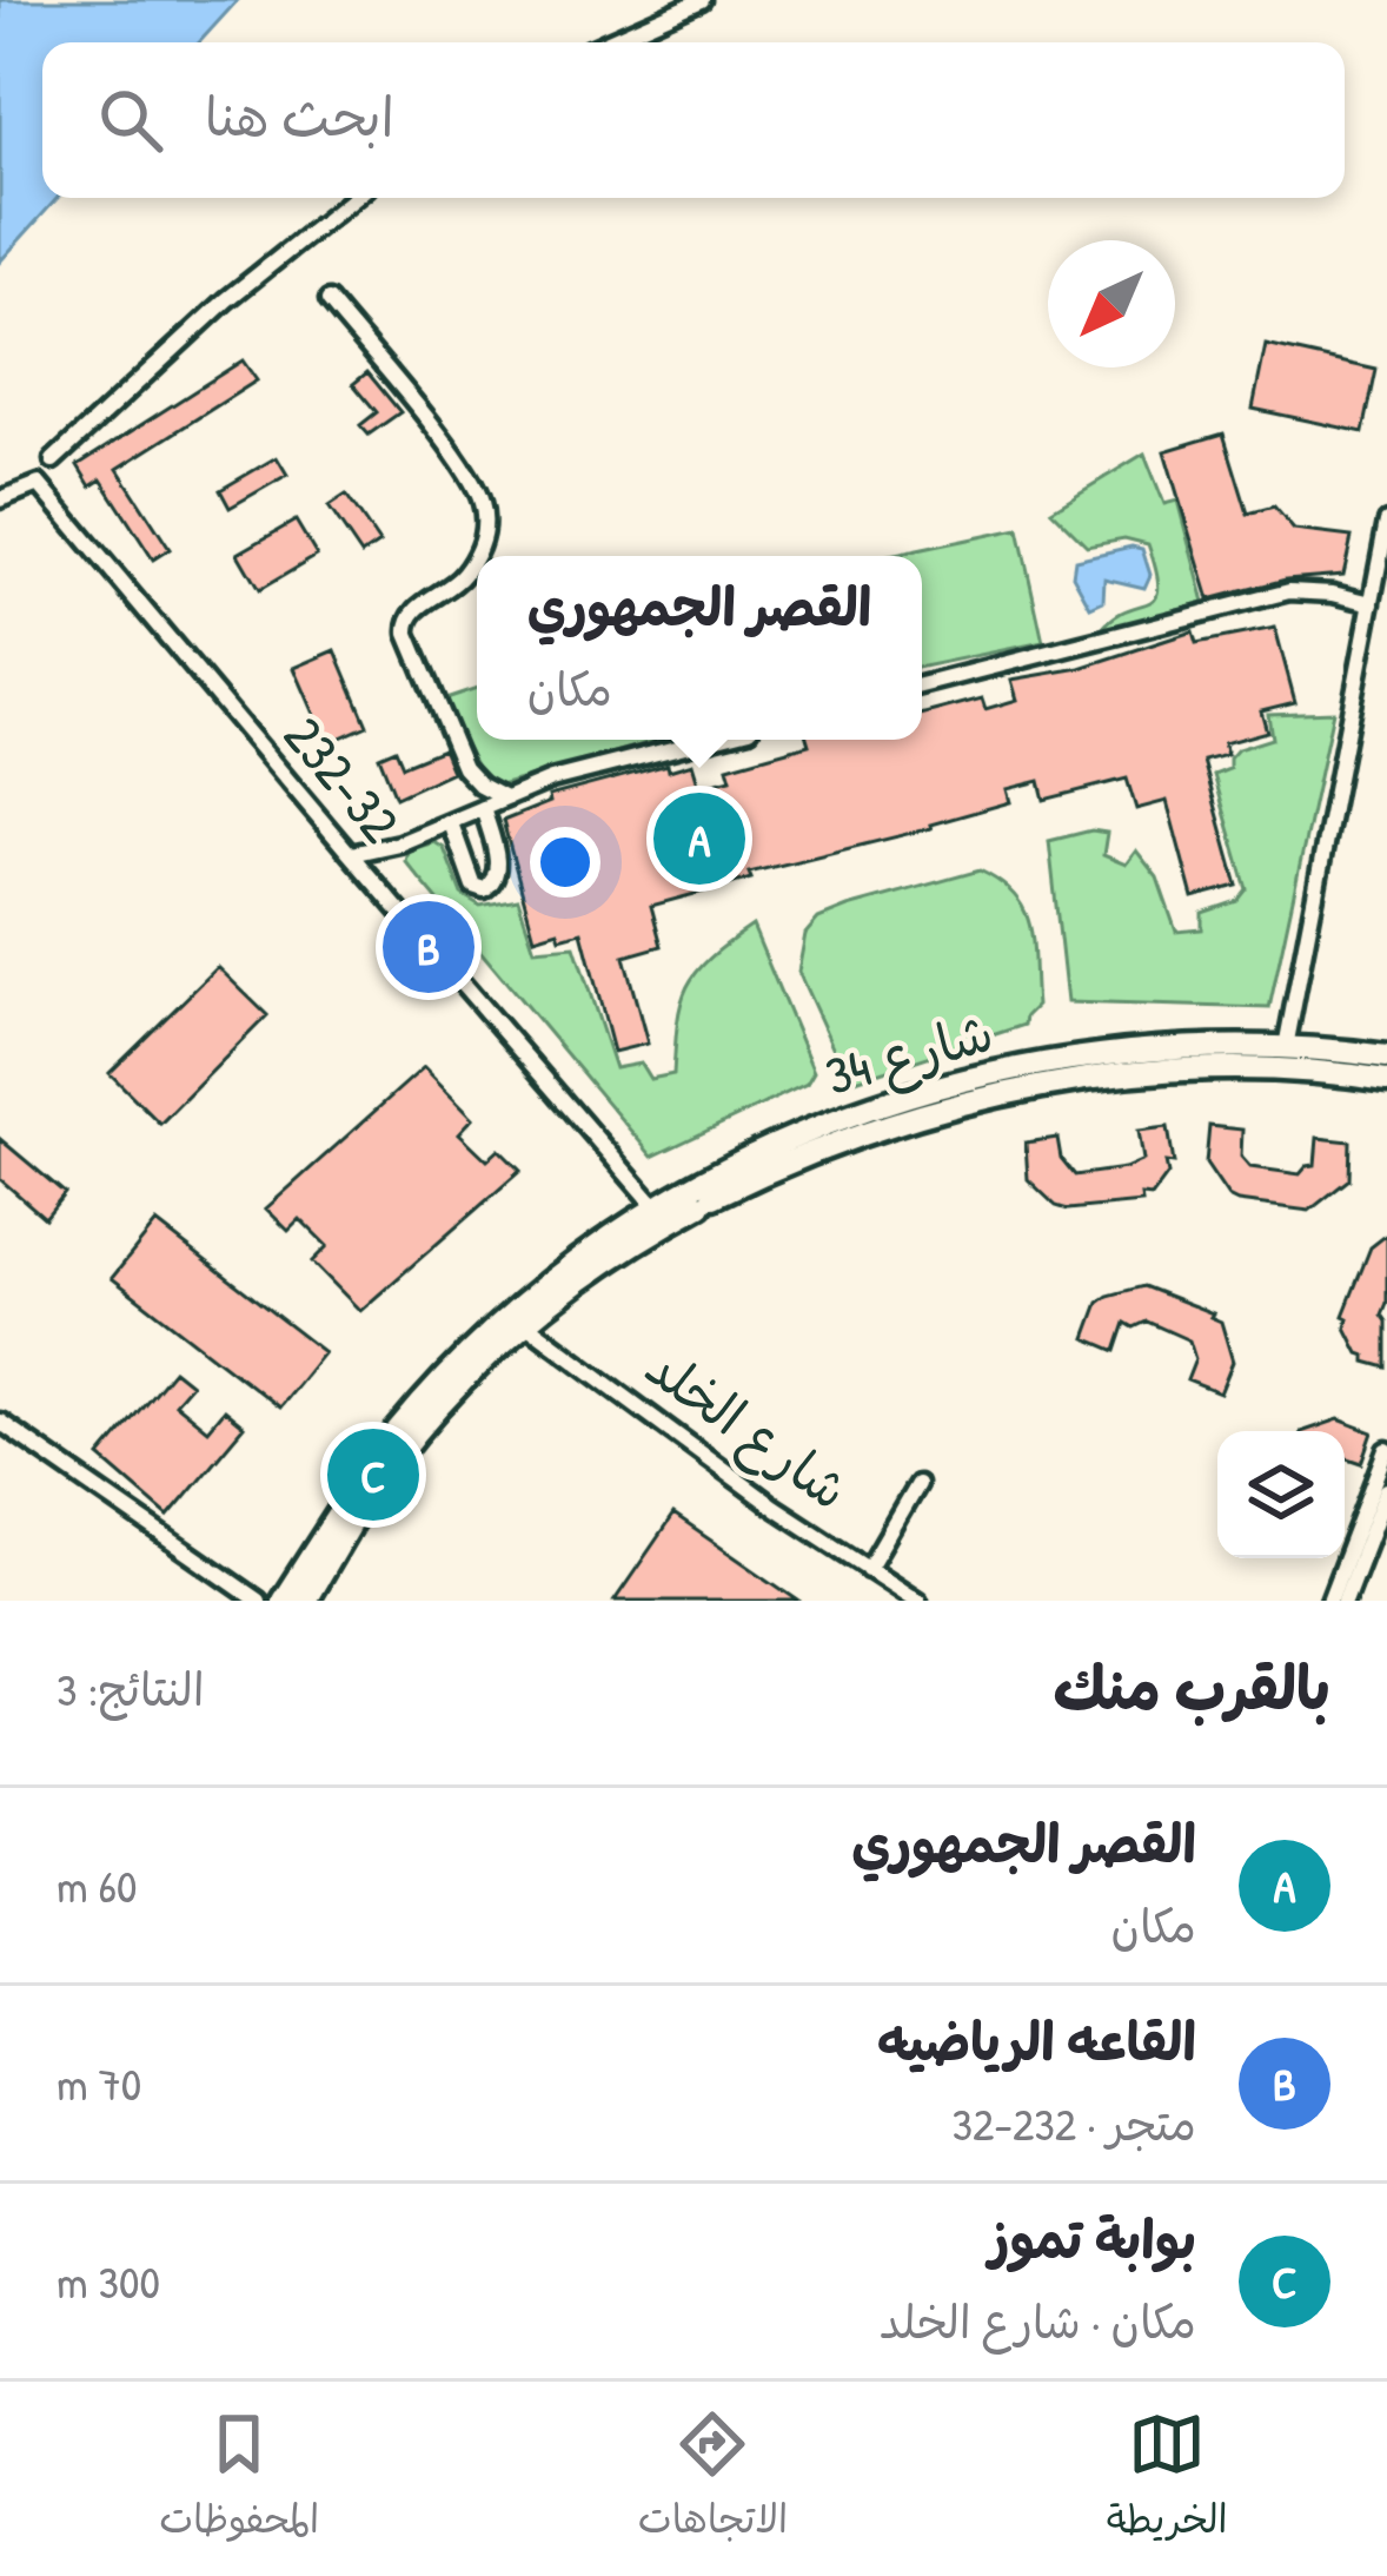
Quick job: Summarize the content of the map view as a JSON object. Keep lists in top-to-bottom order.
{
  "streets": {
    "main road": ["شارع 34"],
    "street": ["232-32", "شارع الخلد"]
  },
  "crossings": [
    ["232-32", "شارع 34"],
    ["شارع 34", "شارع الخلد"]
  ],
  "north": "bottom left",
  "page": {
    "search": "ابحث هنا",
    "popup": ["القصر الجمهوري", "مكان"],
    "pins": ["A", "B", "C"],
    "heading": ["بالقرب منك", "النتائج: 3"],
    "list": [
      {
        "mark": "A",
        "name": "القصر الجمهوري",
        "note": "مكان",
        "value": "60 m"
      },
      {
        "mark": "B",
        "name": "القاعه الرياضيه",
        "note": "متجر · 232-32",
        "value": "70 m"
      },
      {
        "mark": "C",
        "name": "بوابة تموز",
        "note": "مكان · شارع الخلد",
        "value": "300 m"
      }
    ],
    "nav": ["الخريطة", "الاتجاهات", "المحفوظات"]
  }
}
